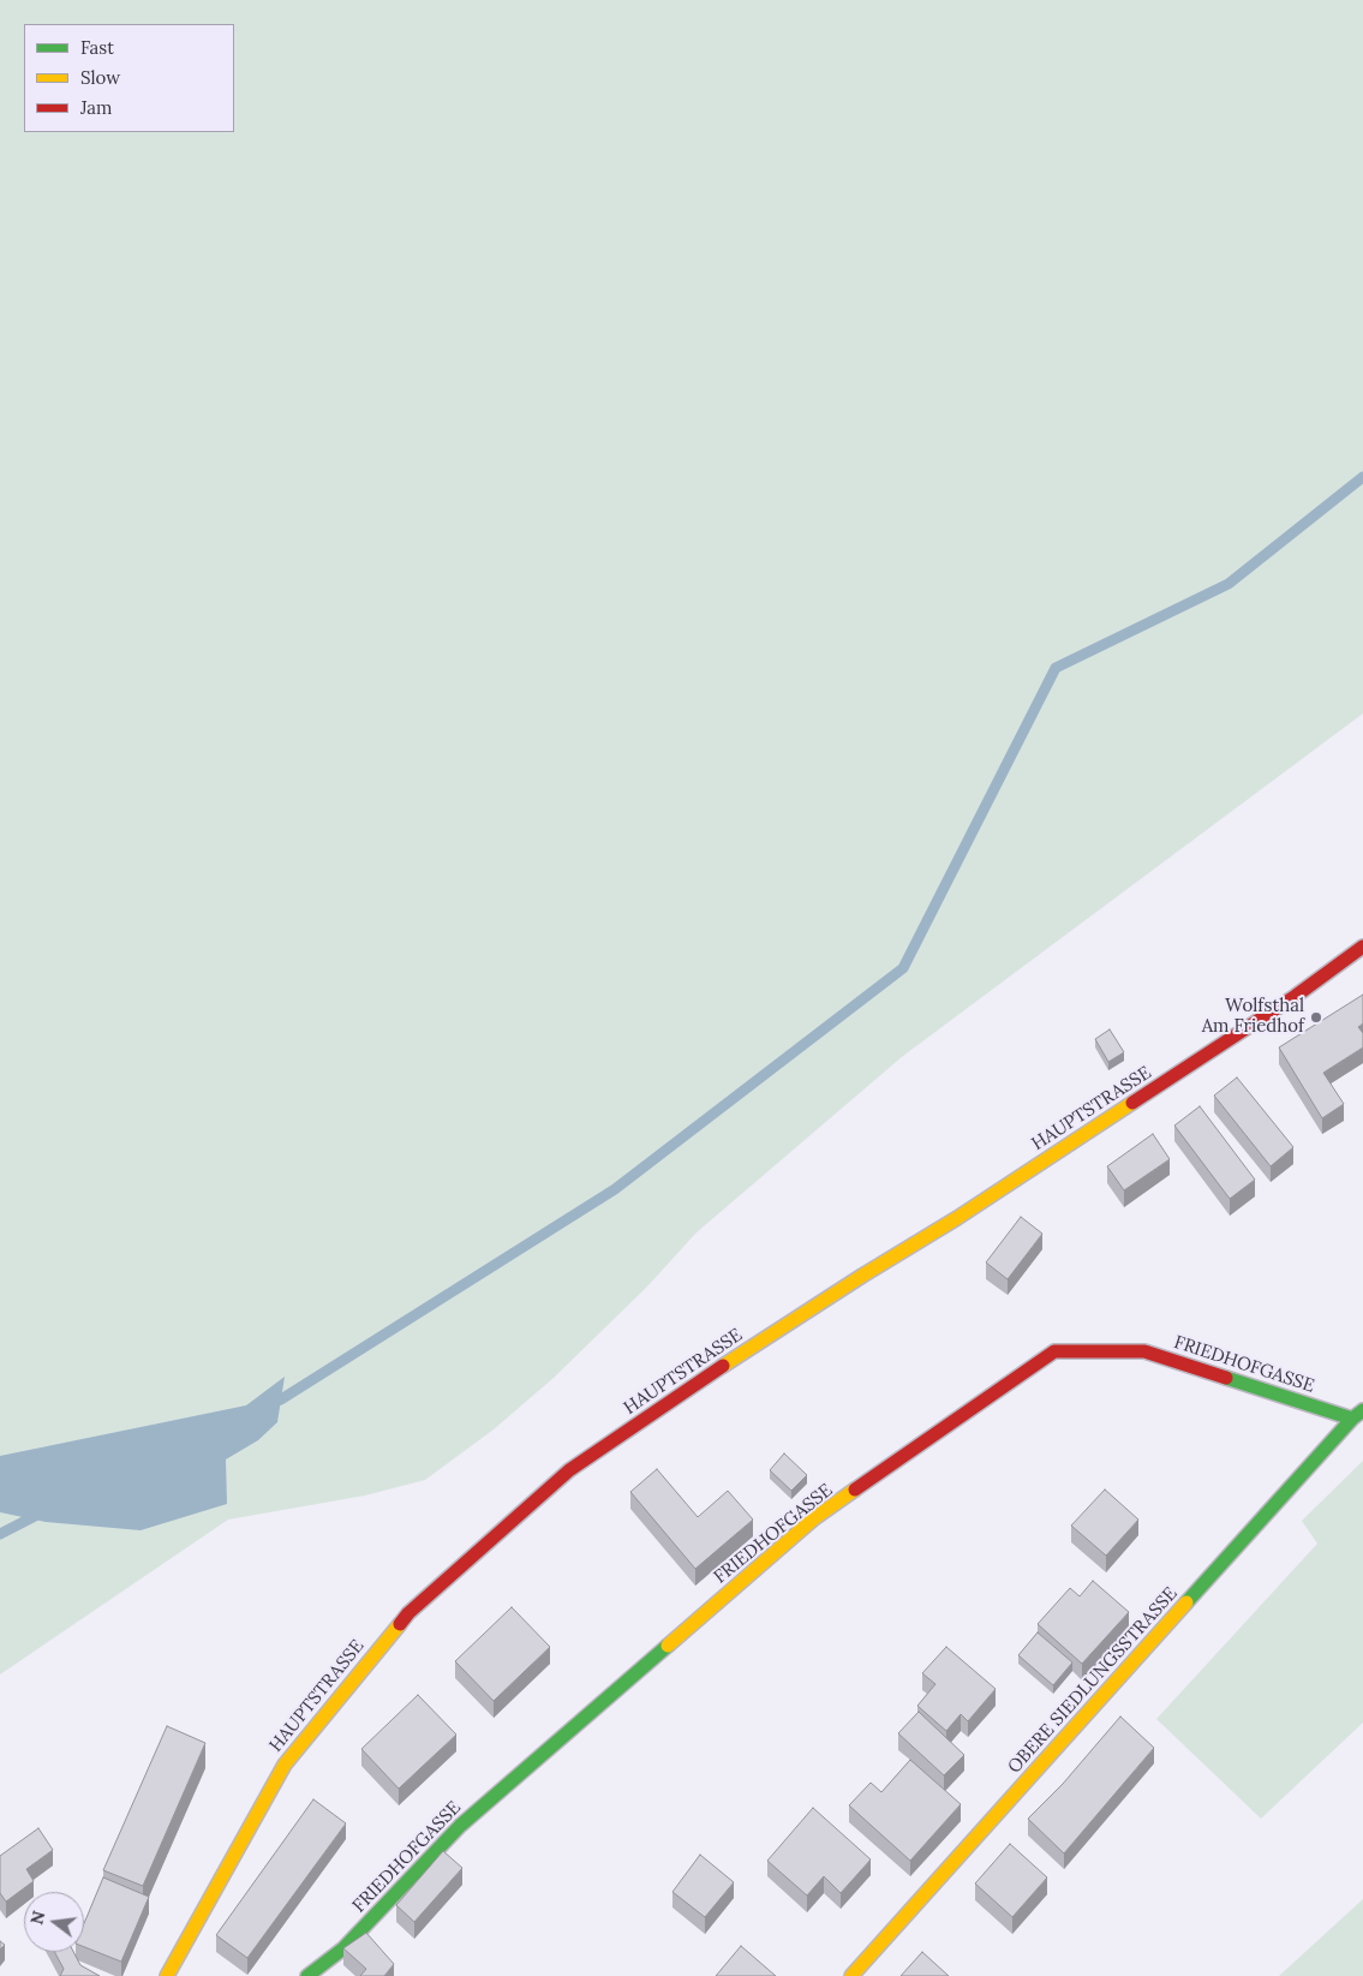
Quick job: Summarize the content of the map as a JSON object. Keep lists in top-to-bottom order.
{
  "streets": {
    "street": ["HAUPTSTRASSE", "FRIEDHOFGASSE", "OBERE SIEDLUNGSSTRASSE"]
  },
  "crossings": [
    ["FRIEDHOFGASSE", "OBERE SIEDLUNGSSTRASSE"]
  ],
  "places": ["Wolfsthal Am Friedhof"],
  "legend": ["Fast", "Slow", "Jam"],
  "north": "left"
}
